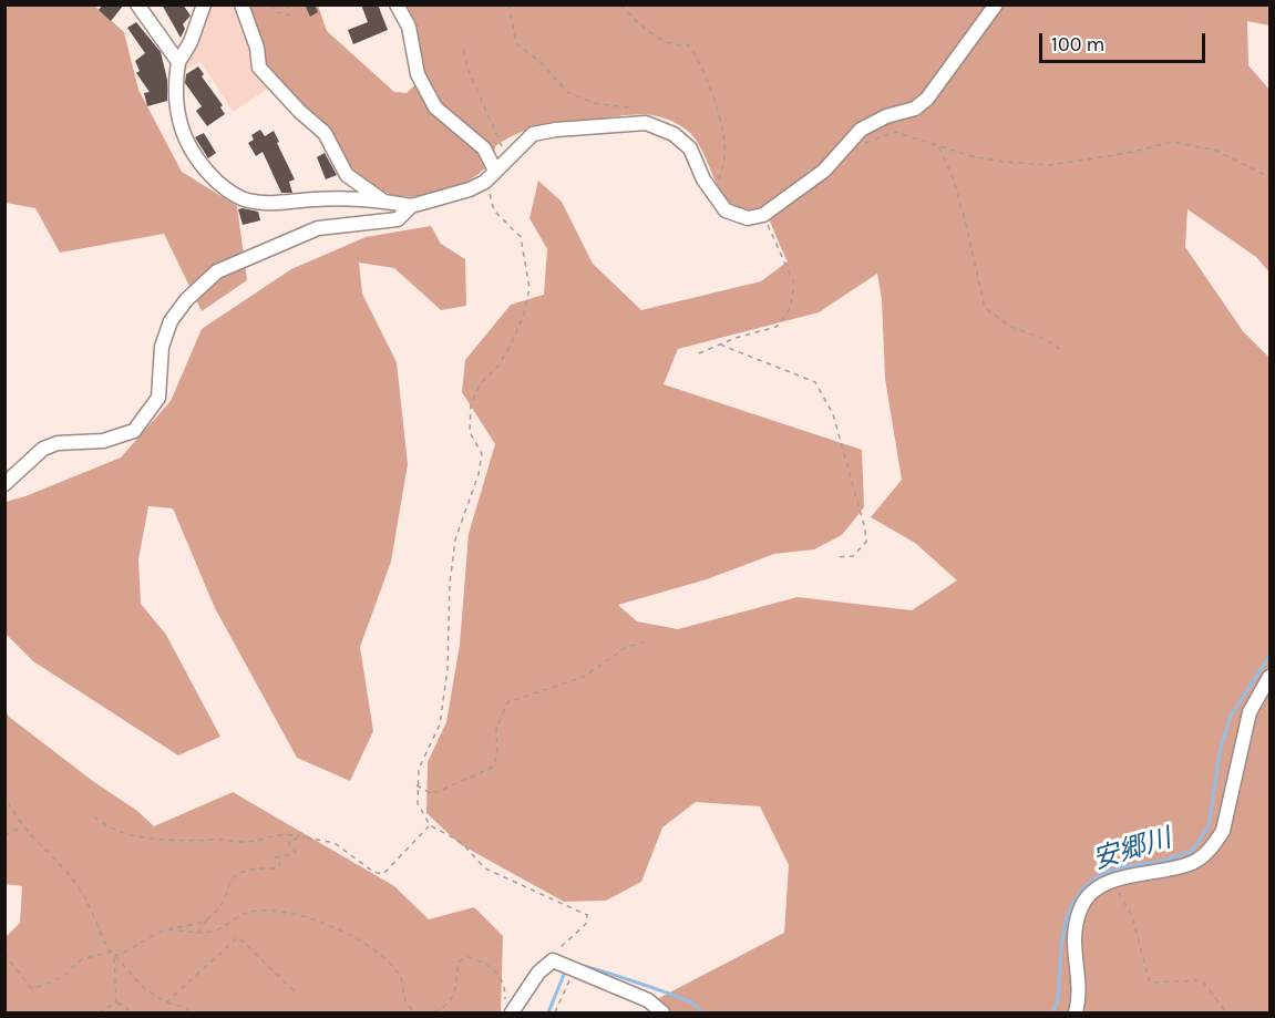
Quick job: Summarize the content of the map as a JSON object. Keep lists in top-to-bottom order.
{
  "water": ["安郷川"],
  "scale_bar": "100 m"
}
